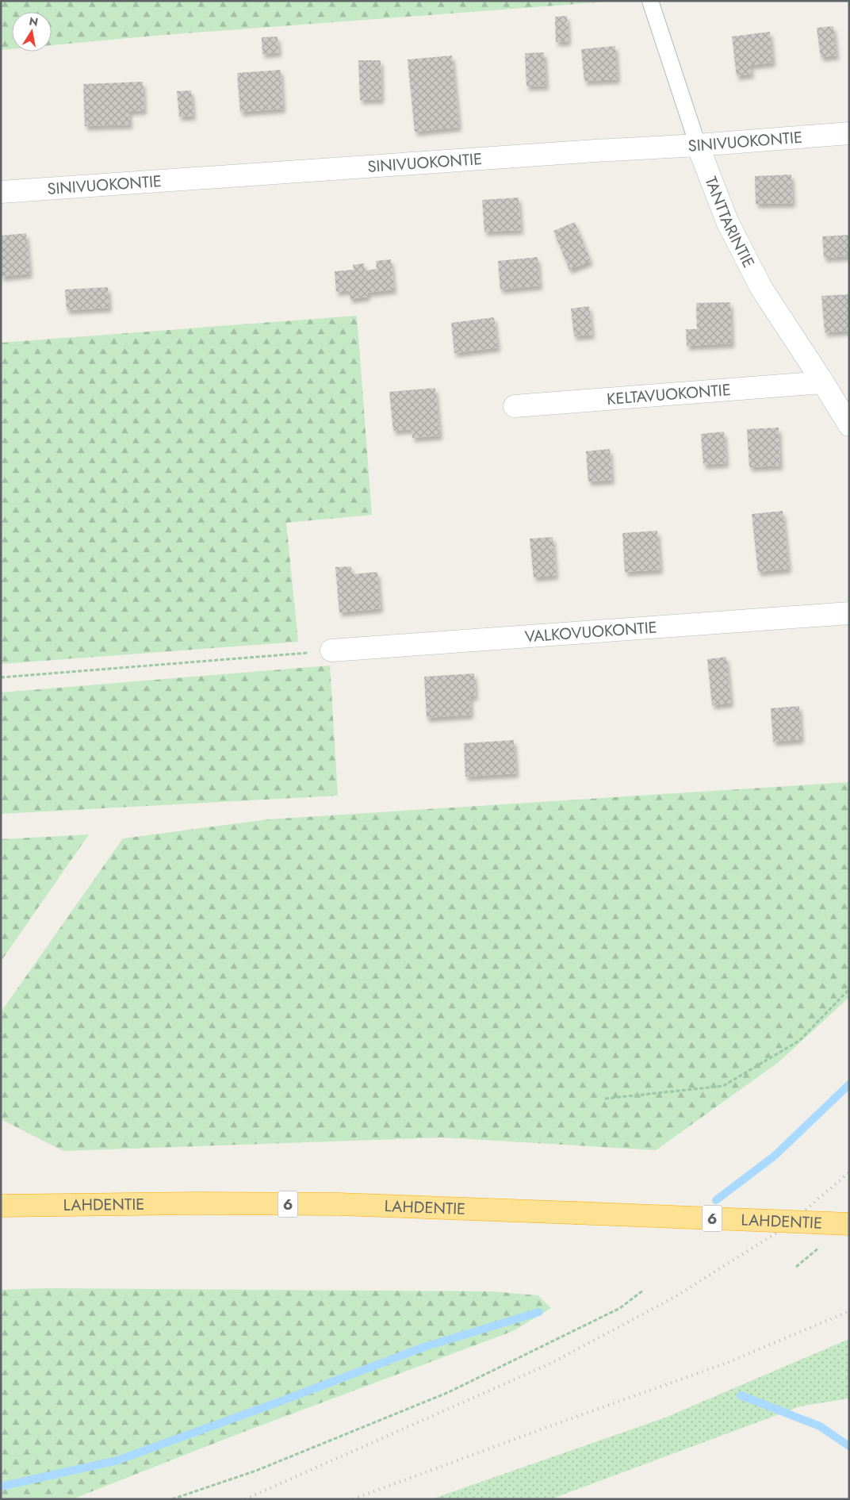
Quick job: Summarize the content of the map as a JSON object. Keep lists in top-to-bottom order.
{
  "streets": {
    "highway": ["LAHDENTIE", "6"],
    "street": [
      "SINIVUOKONTIE",
      "TANTTARINTIE",
      "KELTAVUOKONTIE",
      "VALKOVUOKONTIE"
    ]
  },
  "crossings": [
    ["SINIVUOKONTIE", "TANTTARINTIE"],
    ["TANTTARINTIE", "KELTAVUOKONTIE"]
  ],
  "north": "top"
}
